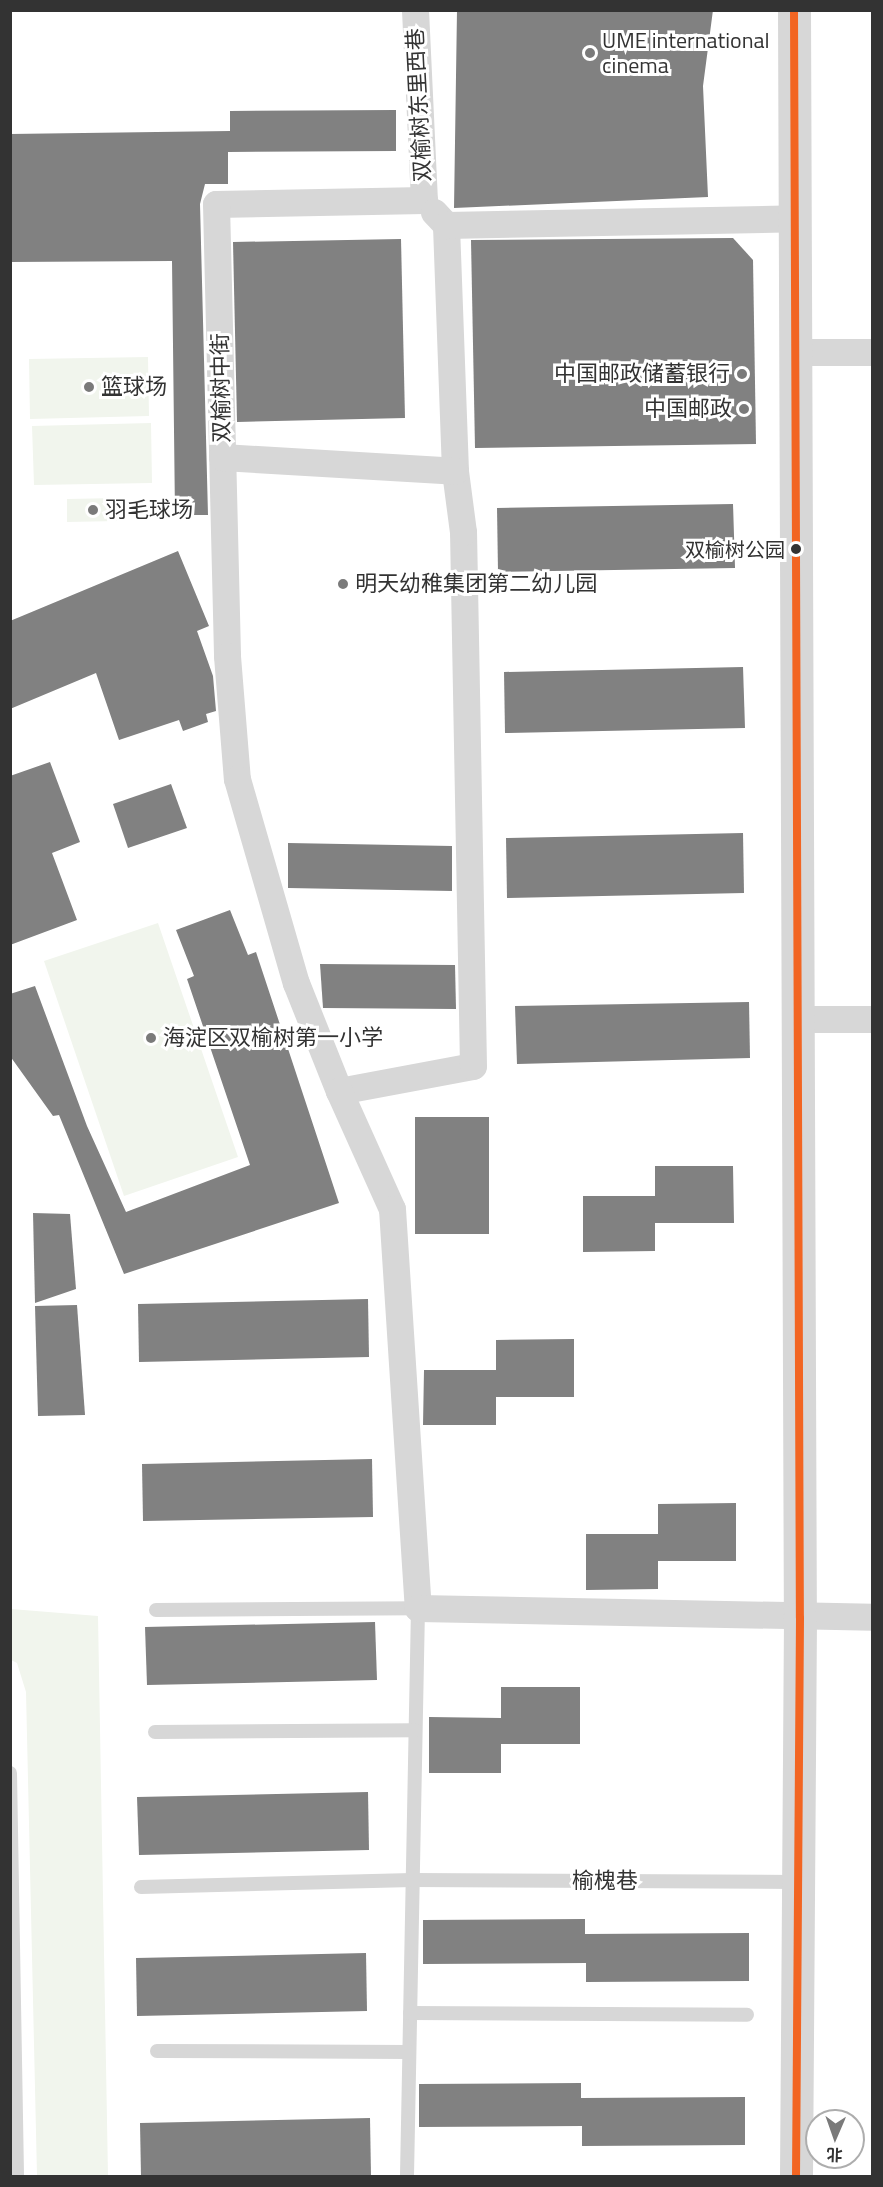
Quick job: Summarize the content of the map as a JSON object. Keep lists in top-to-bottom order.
{
  "streets": {
    "street": ["双榆树东里西巷", "双榆树中街"],
    "lane": ["榆槐巷"]
  },
  "crossings": [
    ["双榆树东里西巷", "双榆树中街"]
  ],
  "places": [
    "UME international cinema",
    "中国邮政储蓄银行",
    "篮球场",
    "中国邮政",
    "羽毛球场",
    "双榆树公园",
    "明天幼稚集团第二幼儿园",
    "海淀区双榆树第一小学"
  ],
  "north": "bottom"
}
